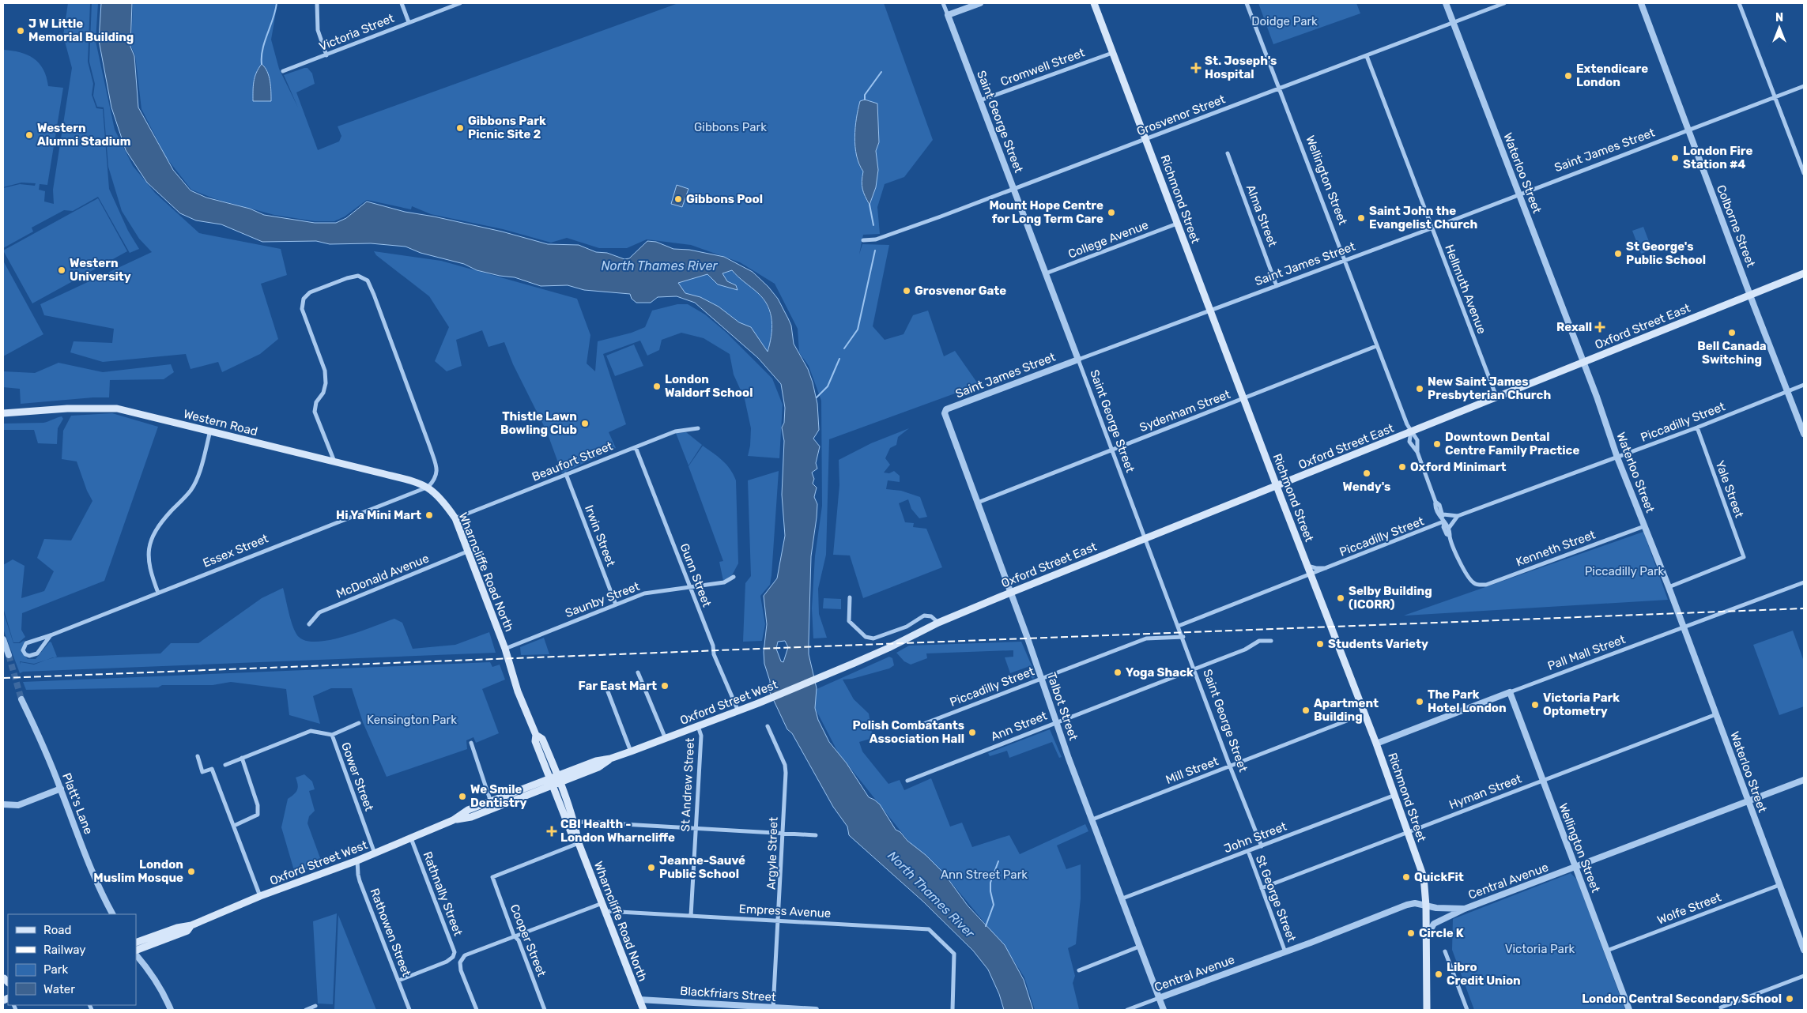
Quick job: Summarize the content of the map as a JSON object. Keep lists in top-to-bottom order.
{
  "streets": {
    "main road": [
      "Richmond Street",
      "Oxford Street East",
      "Western Road",
      "Wharncliffe Road North",
      "Oxford Street West"
    ],
    "street": [
      "Victoria Street",
      "Cromwell Street",
      "Grosvenor Street",
      "Saint George Street",
      "Saint James Street",
      "Waterloo Street",
      "Wellington Street",
      "Alma Street",
      "Colborne Street",
      "College Avenue",
      "Hellmuth Avenue",
      "Sydenham Street",
      "Piccadilly Street",
      "Beaufort Street",
      "Yale Street",
      "Irwin Street",
      "Kenneth Street",
      "Essex Street",
      "Gunn Street",
      "McDonald Avenue",
      "Saunby Street",
      "Pall Mall Street",
      "Talbot Street",
      "Ann Street",
      "Mill Street",
      "Gower Street",
      "St Andrew Street",
      "Hyman Street",
      "Platt's Lane",
      "John Street",
      "Argyle Street",
      "Central Avenue",
      "Rathnally Street",
      "St George Street",
      "Wolfe Street",
      "Empress Avenue",
      "Rathowen Street",
      "Cooper Street",
      "Blackfriars Street"
    ]
  },
  "crossings": [
    ["Cromwell Street", "Saint George Street"],
    ["Cromwell Street", "Richmond Street"],
    ["Grosvenor Street", "Saint George Street"],
    ["Grosvenor Street", "Waterloo Street"],
    ["Grosvenor Street", "Wellington Street"],
    ["Grosvenor Street", "Richmond Street"],
    ["Grosvenor Street", "Hellmuth Avenue"],
    ["Saint George Street", "Saint James Street"],
    ["Saint George Street", "College Avenue"],
    ["Saint George Street", "Oxford Street East"],
    ["Saint George Street", "Sydenham Street"],
    ["Saint George Street", "Piccadilly Street"],
    ["Saint George Street", "Ann Street"],
    ["Saint George Street", "Mill Street"],
    ["Saint George Street", "John Street"],
    ["Saint James Street", "Waterloo Street"],
    ["Saint James Street", "Wellington Street"],
    ["Saint James Street", "Richmond Street"],
    ["Saint James Street", "Alma Street"],
    ["Saint James Street", "Colborne Street"],
    ["Saint James Street", "Hellmuth Avenue"],
    ["Saint James Street", "Talbot Street"],
    ["Waterloo Street", "Oxford Street East"],
    ["Waterloo Street", "Piccadilly Street"],
    ["Waterloo Street", "Yale Street"],
    ["Waterloo Street", "Kenneth Street"],
    ["Waterloo Street", "Pall Mall Street"],
    ["Waterloo Street", "Hyman Street"],
    ["Waterloo Street", "Central Avenue"],
    ["Waterloo Street", "Wolfe Street"],
    ["Wellington Street", "Oxford Street East"],
    ["Wellington Street", "Sydenham Street"],
    ["Wellington Street", "Piccadilly Street"],
    ["Wellington Street", "Kenneth Street"],
    ["Wellington Street", "Pall Mall Street"],
    ["Wellington Street", "Hyman Street"],
    ["Wellington Street", "Central Avenue"],
    ["Wellington Street", "Wolfe Street"],
    ["Richmond Street", "College Avenue"],
    ["Richmond Street", "Oxford Street East"],
    ["Richmond Street", "Sydenham Street"],
    ["Richmond Street", "Piccadilly Street"],
    ["Richmond Street", "Pall Mall Street"],
    ["Richmond Street", "Mill Street"],
    ["Richmond Street", "Hyman Street"],
    ["Richmond Street", "John Street"],
    ["Richmond Street", "Central Avenue"],
    ["Colborne Street", "Oxford Street East"],
    ["Colborne Street", "Piccadilly Street"],
    ["Hellmuth Avenue", "Oxford Street East"],
    ["Oxford Street East", "Oxford Street West"],
    ["Oxford Street East", "Talbot Street"],
    ["Sydenham Street", "Talbot Street"],
    ["Piccadilly Street", "Yale Street"],
    ["Piccadilly Street", "Talbot Street"],
    ["Western Road", "Essex Street"],
    ["Western Road", "Wharncliffe Road North"],
    ["Beaufort Street", "Irwin Street"],
    ["Beaufort Street", "Wharncliffe Road North"],
    ["Beaufort Street", "Gunn Street"],
    ["Irwin Street", "Saunby Street"],
    ["Essex Street", "Wharncliffe Road North"],
    ["Wharncliffe Road North", "McDonald Avenue"],
    ["Wharncliffe Road North", "Saunby Street"],
    ["Wharncliffe Road North", "Oxford Street West"],
    ["Wharncliffe Road North", "Empress Avenue"],
    ["Wharncliffe Road North", "Cooper Street"],
    ["Wharncliffe Road North", "Blackfriars Street"],
    ["Gunn Street", "Saunby Street"],
    ["Gunn Street", "Oxford Street West"],
    ["Oxford Street West", "Gower Street"],
    ["Oxford Street West", "St Andrew Street"],
    ["Oxford Street West", "Rathnally Street"],
    ["Oxford Street West", "Rathowen Street"],
    ["Talbot Street", "Ann Street"],
    ["Talbot Street", "Mill Street"],
    ["Talbot Street", "John Street"],
    ["Talbot Street", "Central Avenue"],
    ["St Andrew Street", "Empress Avenue"],
    ["Hyman Street", "St George Street"],
    ["John Street", "St George Street"],
    ["Argyle Street", "Empress Avenue"],
    ["Argyle Street", "Blackfriars Street"],
    ["Central Avenue", "St George Street"],
    ["Rathnally Street", "Rathowen Street"]
  ],
  "water": ["North Thames River"],
  "parks": [
    "Doidge Park",
    "Gibbons Park",
    "Piccadilly Park",
    "Kensington Park",
    "Ann Street Park",
    "Victoria Park"
  ],
  "places": {
    "other": [
      "J W Little Memorial Building",
      "Extendicare London",
      "Gibbons Park Picnic Site 2",
      "Western Alumni Stadium",
      "London Fire Station #4",
      "Gibbons Pool",
      "Mount Hope Centre for Long Term Care",
      "Saint John the Evangelist Church",
      "St George's Public School",
      "Western University",
      "Grosvenor Gate",
      "Bell Canada Switching",
      "London Waldorf School",
      "New Saint James Presbyterian Church",
      "Thistle Lawn Bowling Club",
      "Downtown Dental Centre Family Practice",
      "Oxford Minimart",
      "Wendy's",
      "Hi Ya Mini Mart",
      "Selby Building (ICORR)",
      "Students Variety",
      "Yoga Shack",
      "Far East Mart",
      "The Park Hotel London",
      "Victoria Park Optometry",
      "Apartment Building",
      "Polish Combatants Association Hall",
      "We Smile Dentistry",
      "Jeanne-Sauvé Public School",
      "London Muslim Mosque",
      "QuickFit",
      "Circle K",
      "Libro Credit Union",
      "London Central Secondary School"
    ],
    "health": ["St. Joseph's Hospital", "Rexall", "CBI Health - London Wharncliffe"]
  },
  "legend": [
    "Road",
    "Railway",
    "Park",
    "Water"
  ],
  "north": "top"
}
